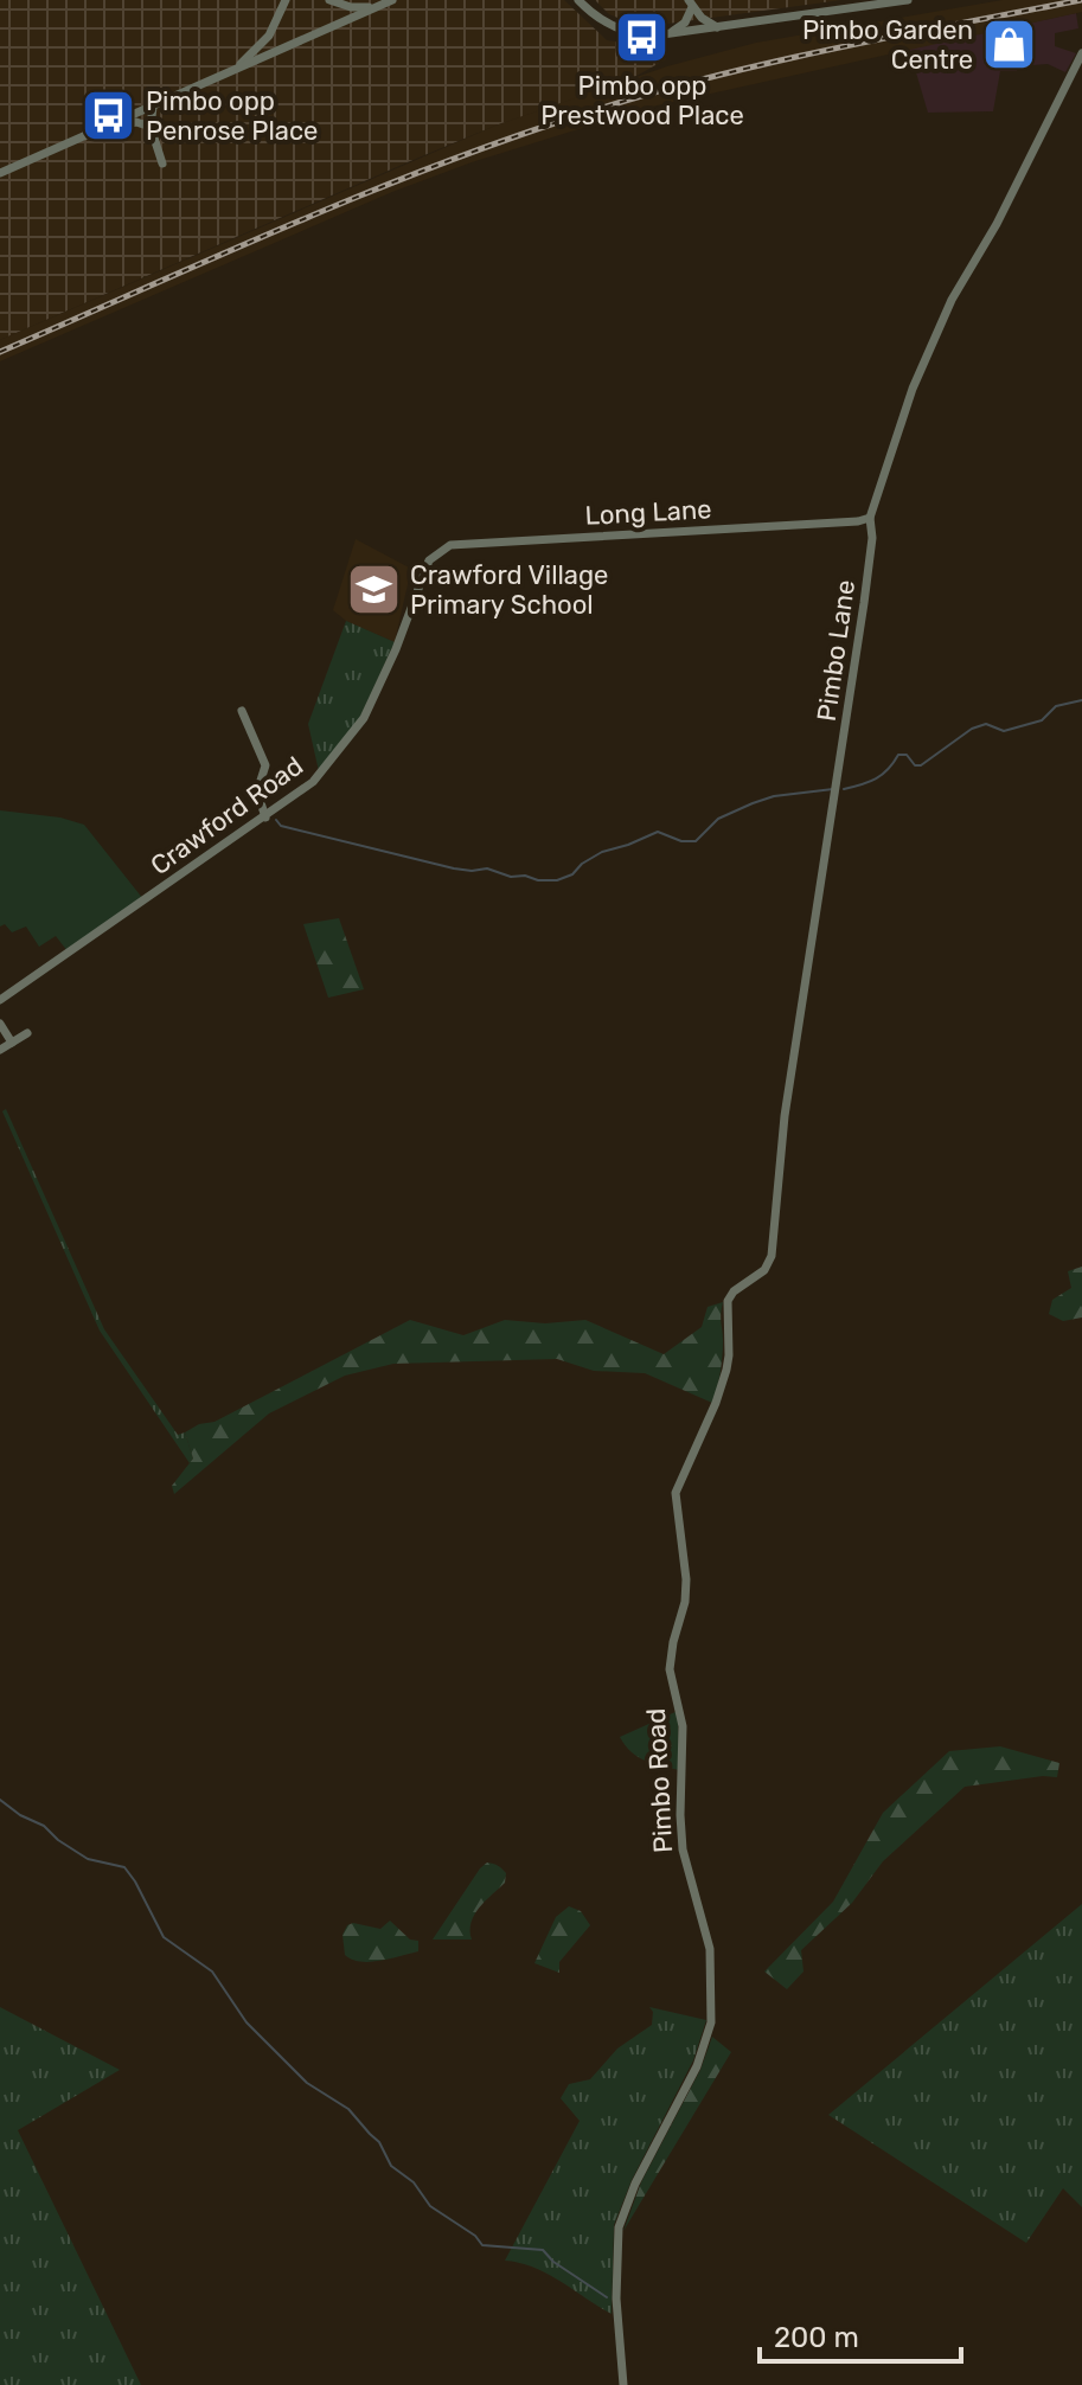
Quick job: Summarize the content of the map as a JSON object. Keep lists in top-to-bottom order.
{
  "streets": {
    "street": [
      "Long Lane",
      "Pimbo Lane",
      "Crawford Road",
      "Pimbo Road"
    ]
  },
  "crossings": [
    ["Long Lane", "Pimbo Lane"],
    ["Long Lane", "Crawford Road"],
    ["Pimbo Lane", "Pimbo Road"]
  ],
  "places": {
    "bus stop": ["Pimbo opp Prestwood Place", "Pimbo opp Penrose Place"],
    "shop": ["Pimbo Garden Centre"],
    "school or university": ["Crawford Village Primary School"]
  },
  "scale_bar": "200 m"
}
